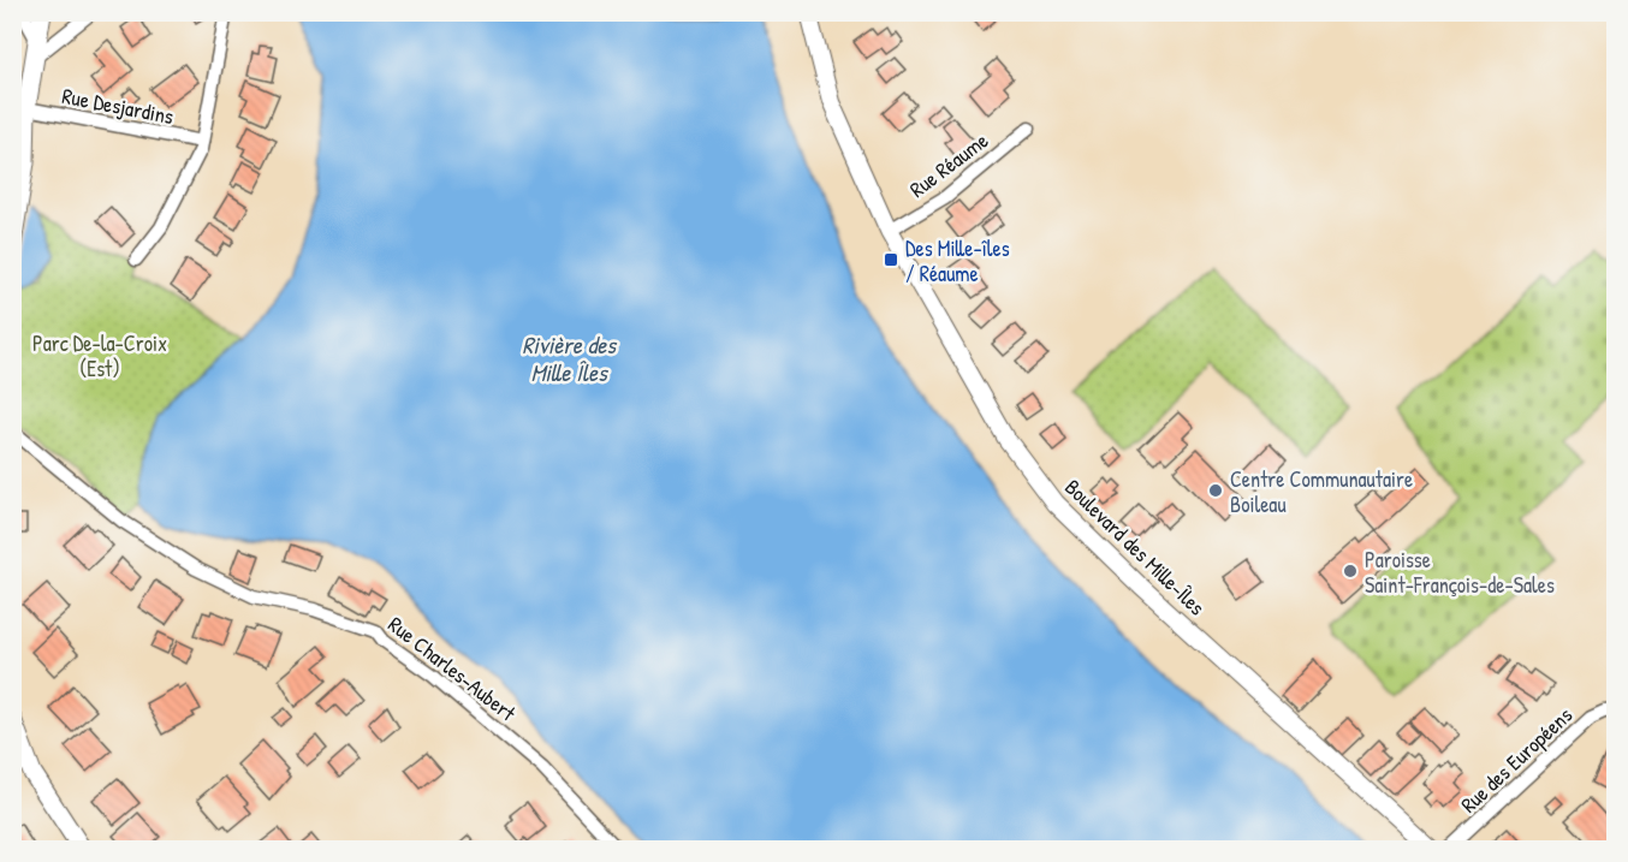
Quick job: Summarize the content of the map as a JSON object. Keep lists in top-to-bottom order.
{
  "streets": {
    "street": [
      "Rue Desjardins",
      "Rue Réaume",
      "Boulevard des Mille-Îles",
      "Rue Charles-Aubert",
      "Rue des Européens"
    ]
  },
  "crossings": [
    ["Rue Réaume", "Boulevard des Mille-Îles"]
  ],
  "water": ["Rivière des Mille Îles"],
  "parks": ["Parc De-la-Croix (Est)"],
  "places": {
    "transit": ["Des Mille-îles / Réaume"],
    "other": ["Centre Communautaire Boileau", "Paroisse Saint-François-de-Sales"]
  }
}
